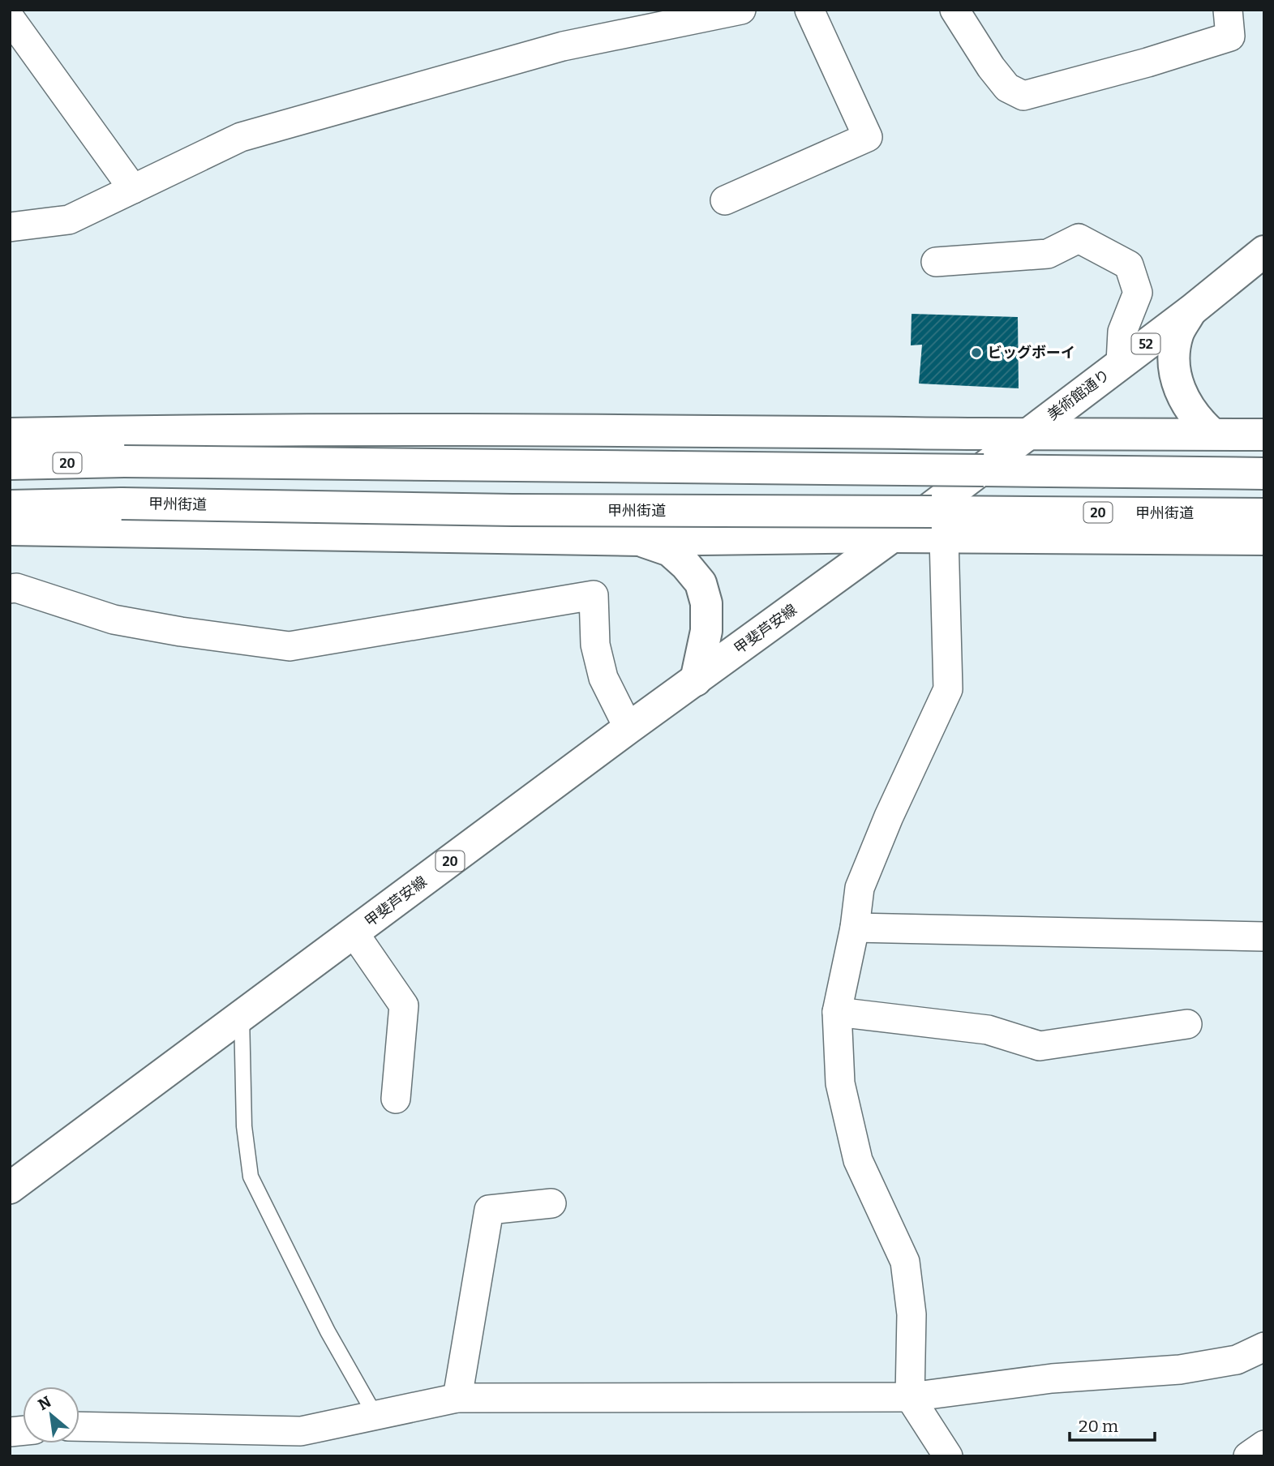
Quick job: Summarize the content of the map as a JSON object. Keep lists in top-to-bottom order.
{
  "streets": {
    "main road": [
      "52",
      "美術館通り",
      "20",
      "甲州街道",
      "甲斐芦安線"
    ]
  },
  "crossings": [
    ["美術館通り", "20"],
    ["美術館通り", "甲斐芦安線"]
  ],
  "places": ["ビッグボーイ"],
  "scale_bar": "20 m",
  "north": "top left"
}
